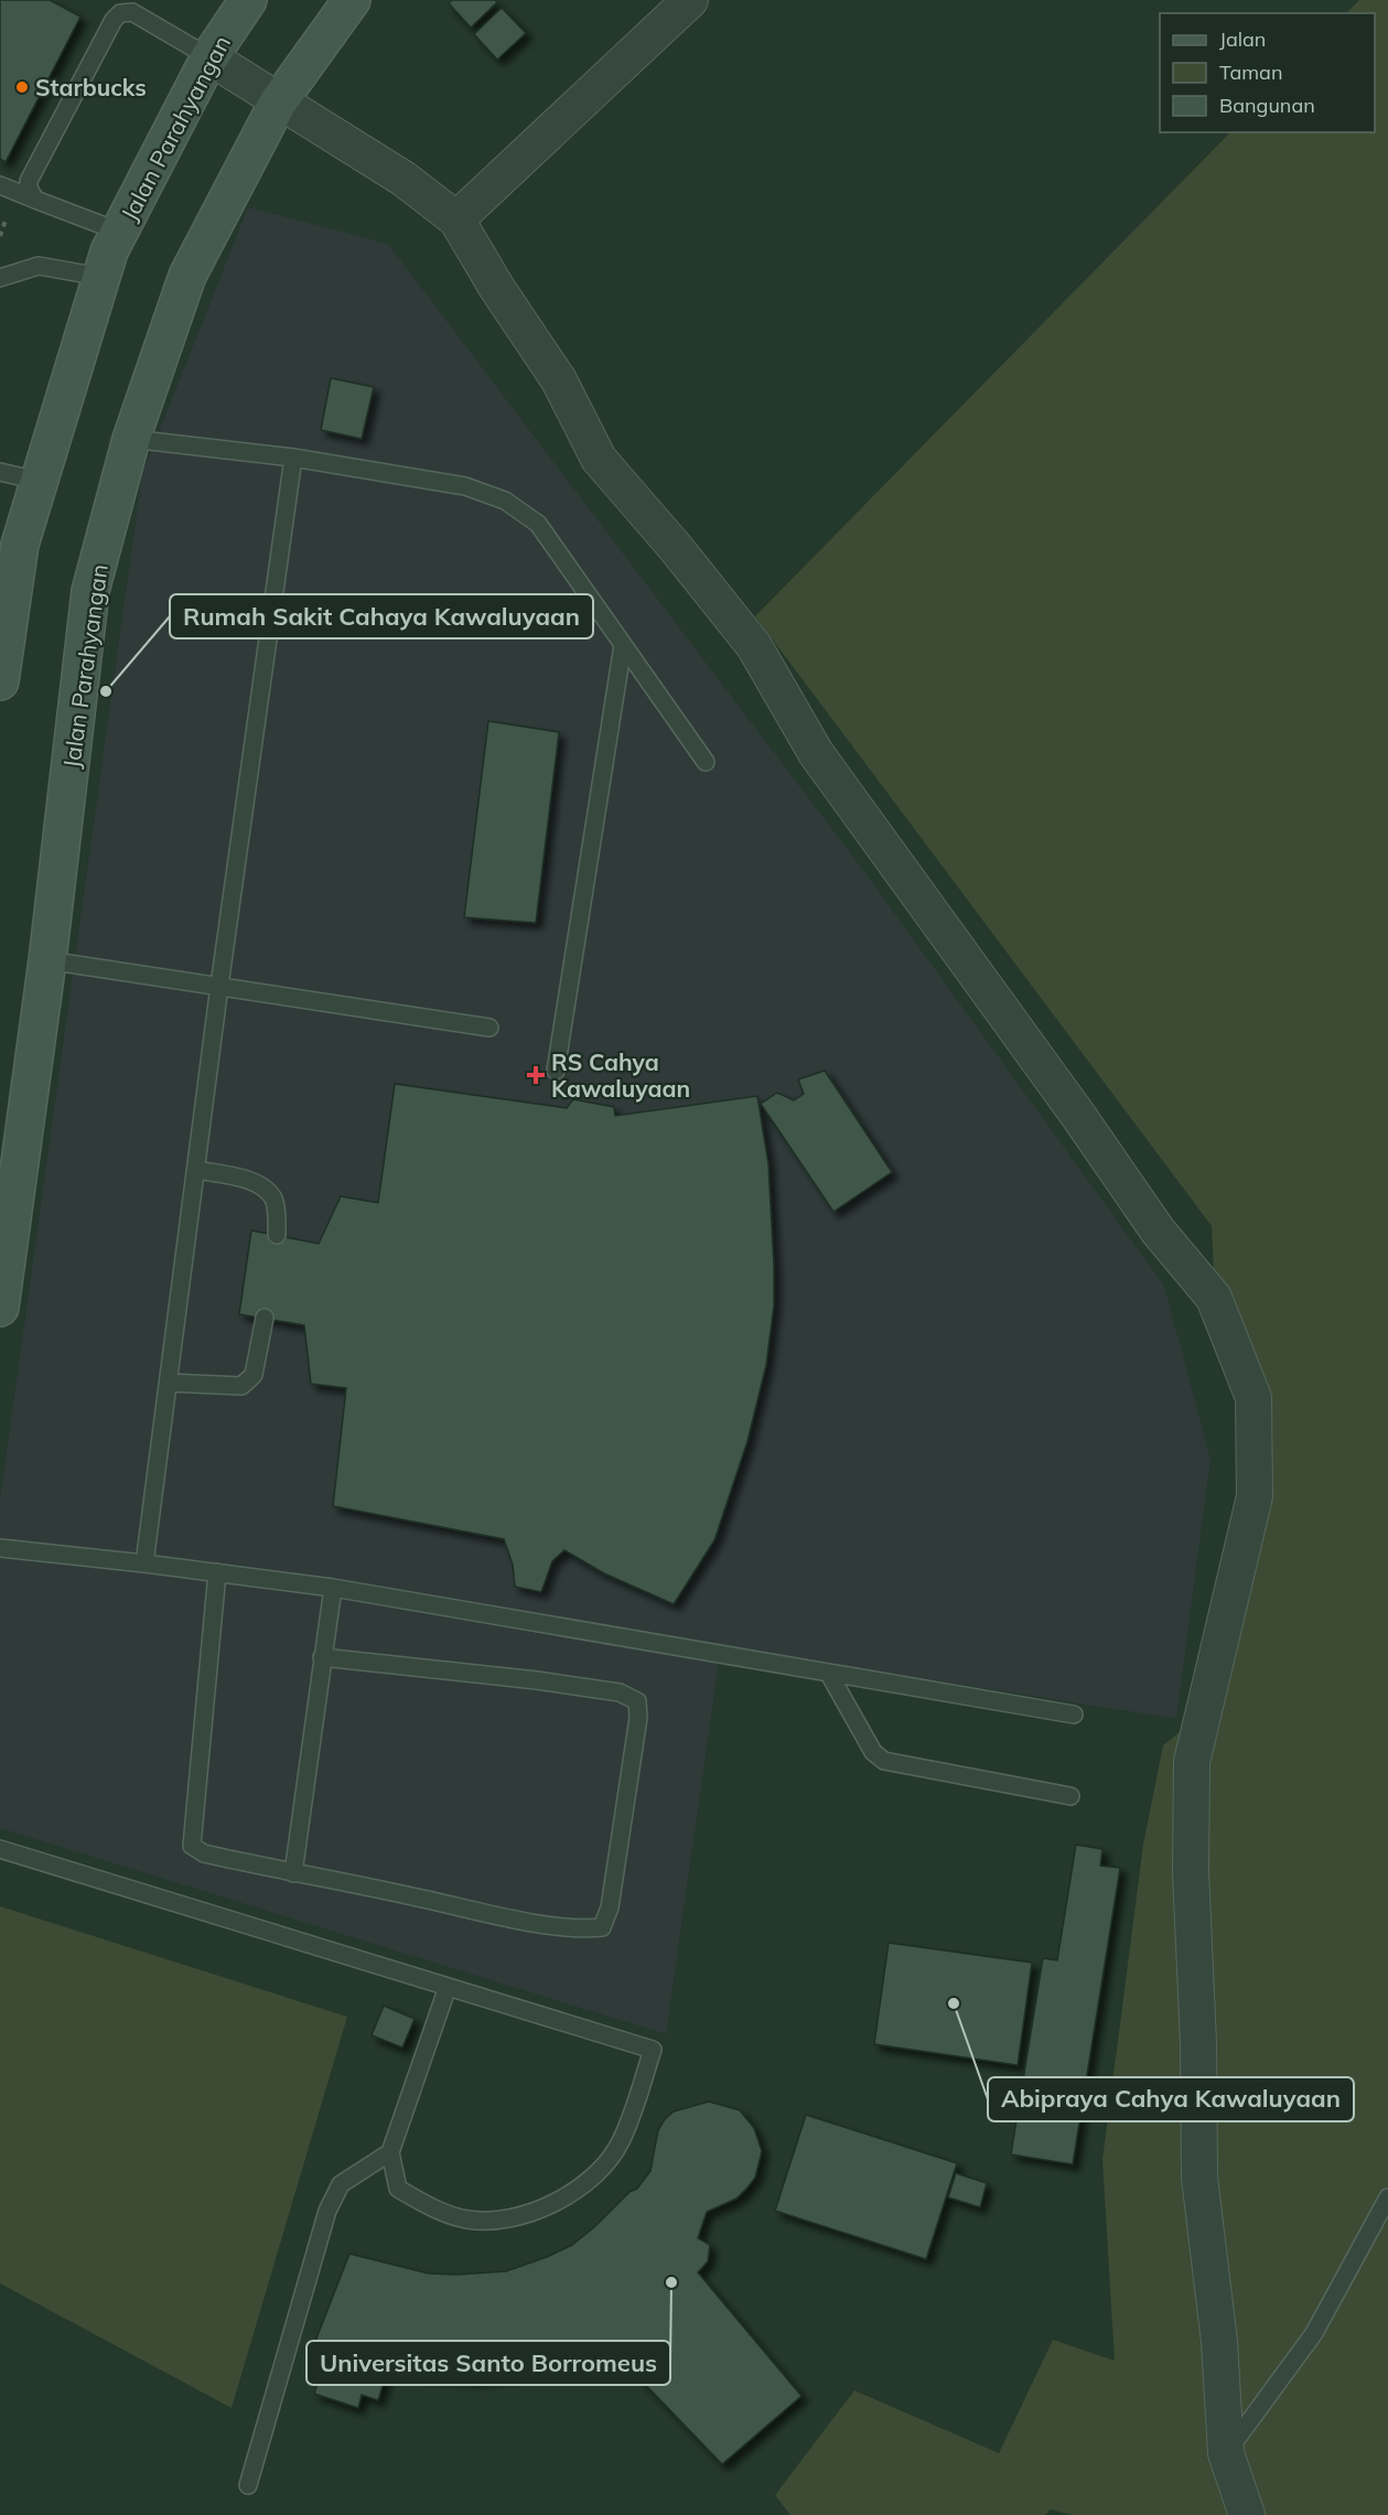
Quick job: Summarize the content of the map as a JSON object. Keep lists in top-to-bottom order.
{
  "streets": {
    "main road": ["Jalan Parahyangan"]
  },
  "places": {
    "other": [
      "Starbucks",
      "Rumah Sakit Cahaya Kawaluyaan",
      "Abipraya Cahya Kawaluyaan",
      "Universitas Santo Borromeus"
    ],
    "health": ["RS Cahya Kawaluyaan"]
  },
  "legend": ["Jalan", "Taman", "Bangunan"]
}
